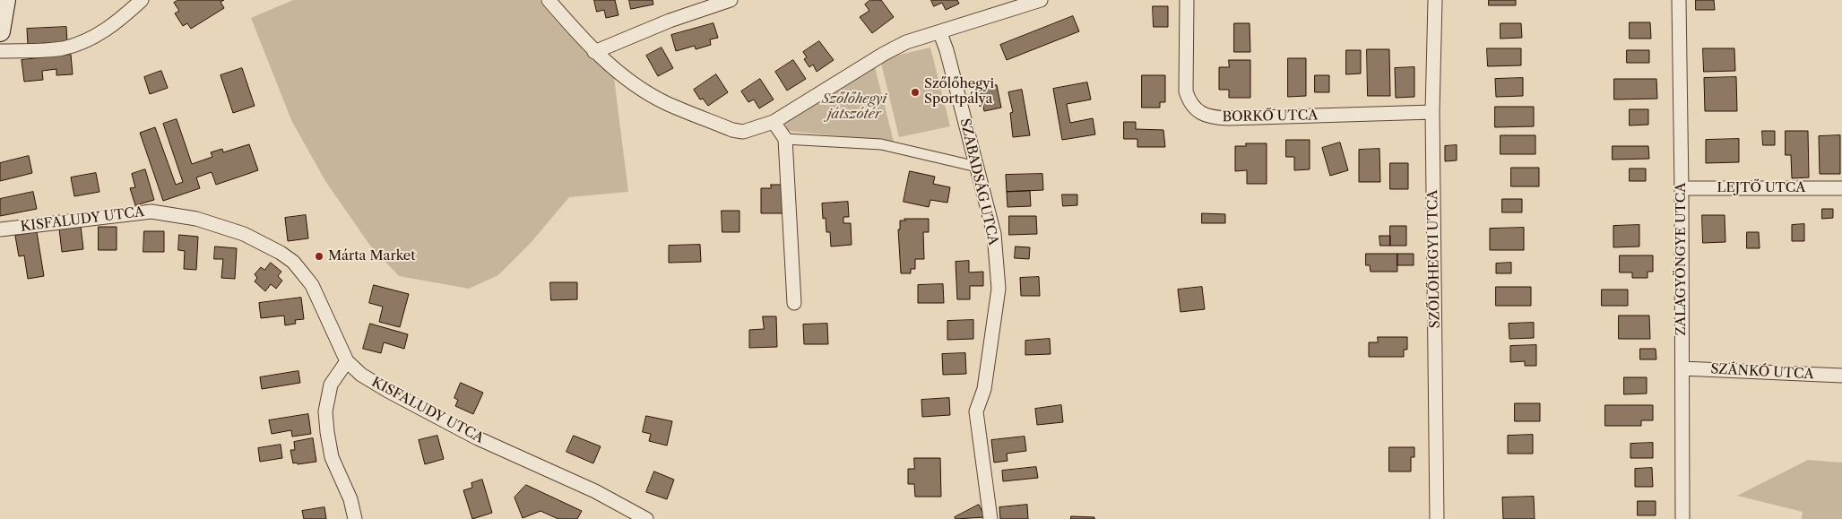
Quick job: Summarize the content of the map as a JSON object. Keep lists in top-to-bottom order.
{
  "streets": {
    "street": [
      "BORKŐ UTCA",
      "SZABADSÁG UTCA",
      "LEJTŐ UTCA",
      "KISFALUDY UTCA",
      "SZŐLŐHEGYI UTCA",
      "ZALAGYÖNGYE UTCA",
      "SZÁNKÓ UTCA"
    ]
  },
  "crossings": [
    ["BORKŐ UTCA", "SZŐLŐHEGYI UTCA"],
    ["LEJTŐ UTCA", "ZALAGYÖNGYE UTCA"],
    ["ZALAGYÖNGYE UTCA", "SZÁNKÓ UTCA"]
  ],
  "parks": ["Szőlőhegyi játszótér"],
  "places": ["Szőlőhegyi Sportpálya", "Márta Market"]
}
